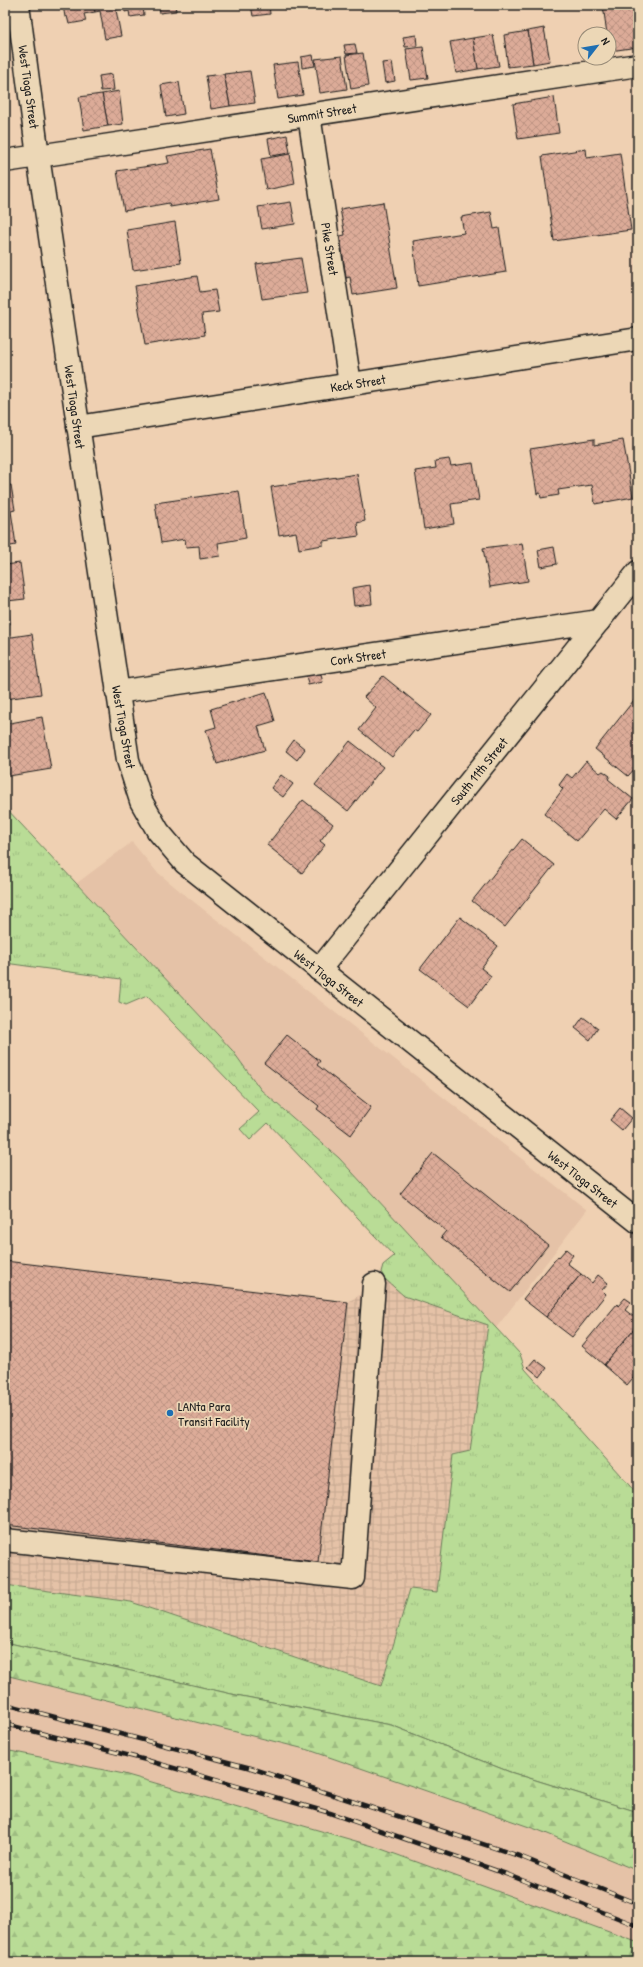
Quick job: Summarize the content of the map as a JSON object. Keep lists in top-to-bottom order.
{
  "streets": {
    "street": [
      "West Tioga Street",
      "Summit Street",
      "Pike Street",
      "Keck Street",
      "Cork Street",
      "South 11th Street"
    ]
  },
  "crossings": [
    ["West Tioga Street", "Summit Street"],
    ["West Tioga Street", "Keck Street"],
    ["West Tioga Street", "Cork Street"],
    ["West Tioga Street", "South 11th Street"],
    ["Summit Street", "Pike Street"],
    ["Pike Street", "Keck Street"],
    ["Cork Street", "South 11th Street"]
  ],
  "places": ["LANta Para Transit Facility"],
  "north": "top right"
}
